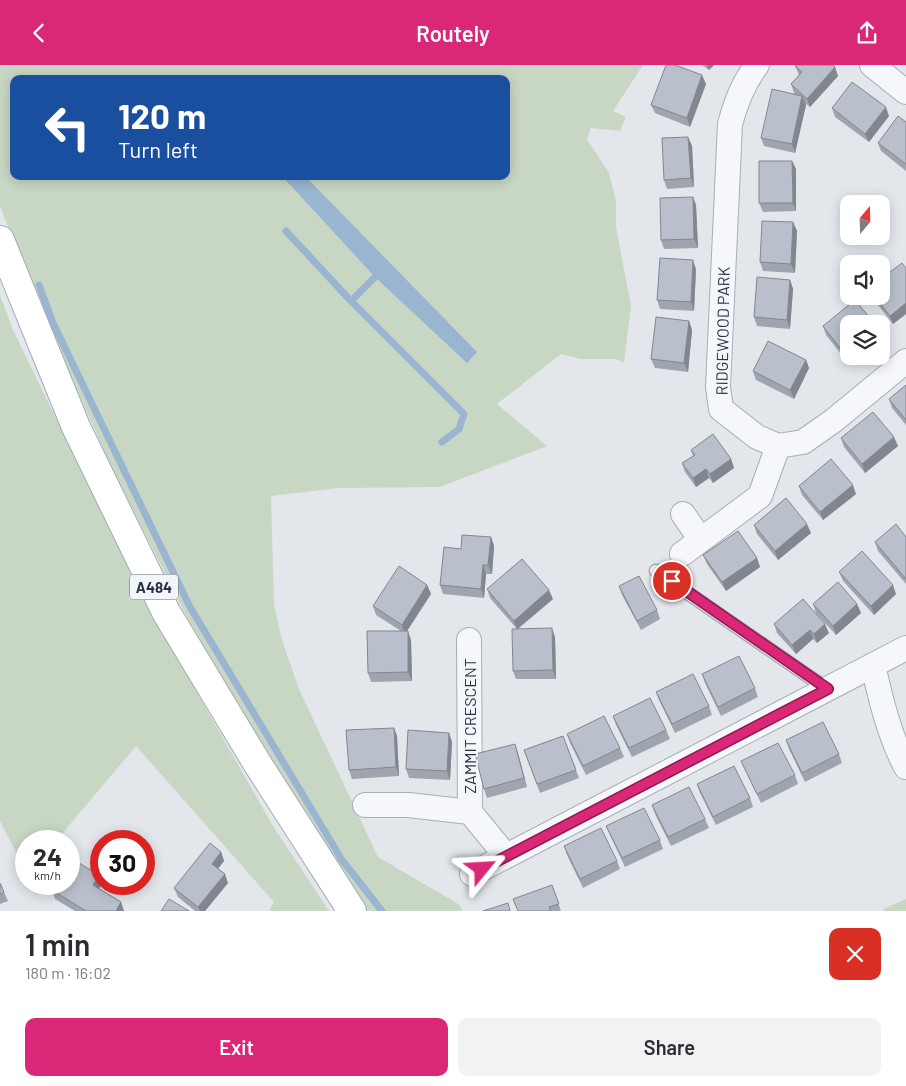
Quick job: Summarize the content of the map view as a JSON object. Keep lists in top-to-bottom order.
{
  "streets": {
    "main road": ["A484"],
    "street": ["RIDGEWOOD PARK", "ZAMMIT CRESCENT"]
  },
  "north": "top",
  "page": {
    "header": "Routely",
    "turn": ["120 m", "Turn left"],
    "speed": "24 km/h",
    "limit": "30",
    "heading": ["1 min", "180 m · 16:02"],
    "buttons": ["Exit", "Share"]
  }
}
